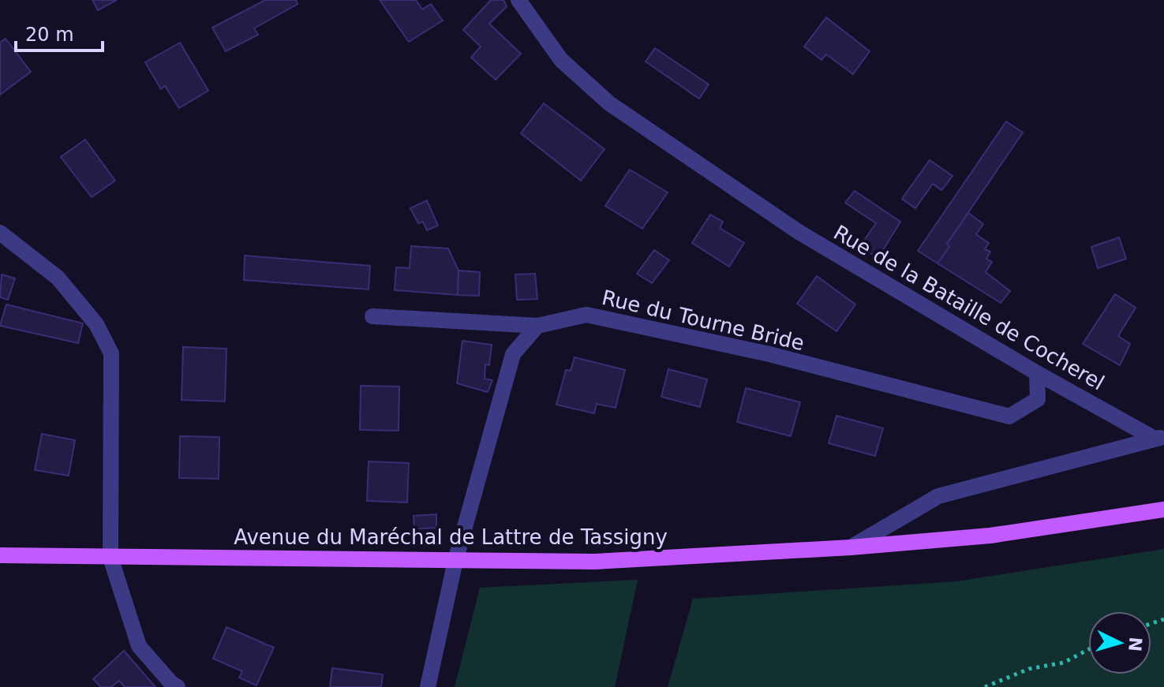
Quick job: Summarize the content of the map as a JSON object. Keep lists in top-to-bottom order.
{
  "streets": {
    "main road": ["Avenue du Maréchal de Lattre de Tassigny"],
    "street": ["Rue de la Bataille de Cocherel", "Rue du Tourne Bride"]
  },
  "crossings": [
    ["Rue de la Bataille de Cocherel", "Rue du Tourne Bride"],
    ["Rue de la Bataille de Cocherel", "Avenue du Maréchal de Lattre de Tassigny"]
  ],
  "scale_bar": "20 m",
  "north": "right"
}
